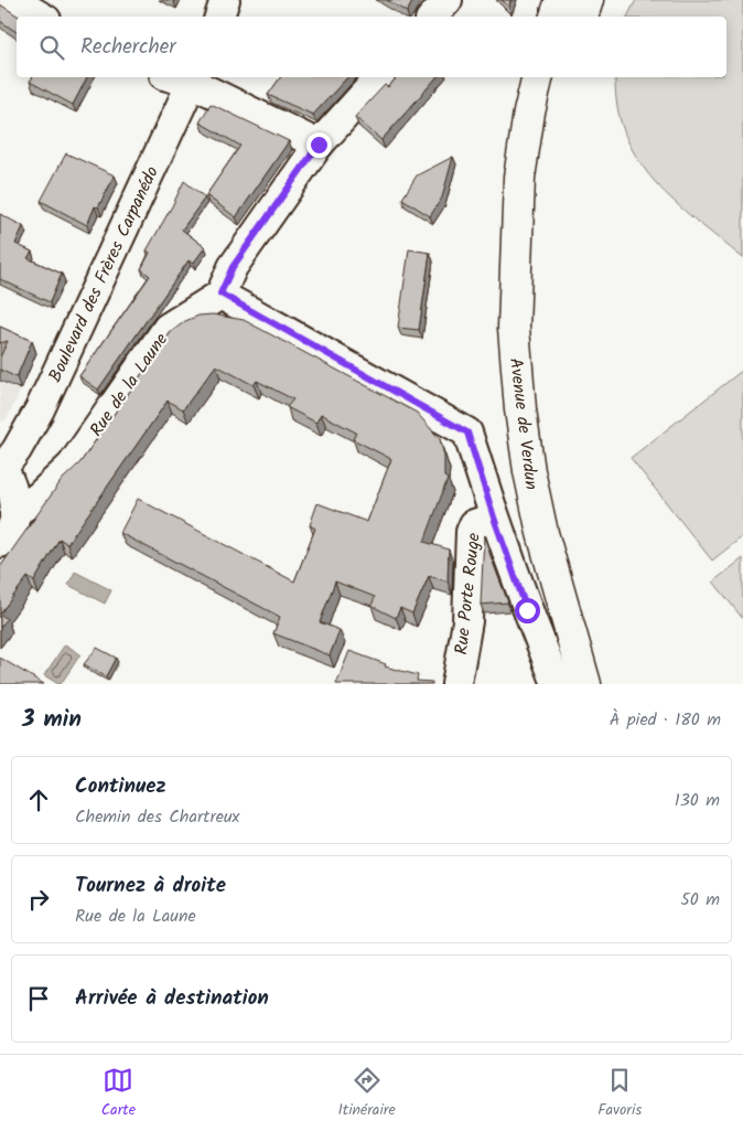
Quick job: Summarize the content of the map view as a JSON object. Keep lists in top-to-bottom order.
{
  "streets": {
    "main road": ["Avenue de Verdun"],
    "street": ["Boulevard des Frères Carpanédo", "Rue de la Laune", "Rue Porte Rouge"]
  },
  "page": {
    "search": "Rechercher",
    "heading": ["3 min", "À pied · 180 m"],
    "list": [
      ["Continuez", "Chemin des Chartreux", "130 m"],
      ["Tournez à droite", "Rue de la Laune", "50 m"],
      "Arrivée à destination"
    ],
    "nav": ["Carte", "Itinéraire", "Favoris"]
  }
}
